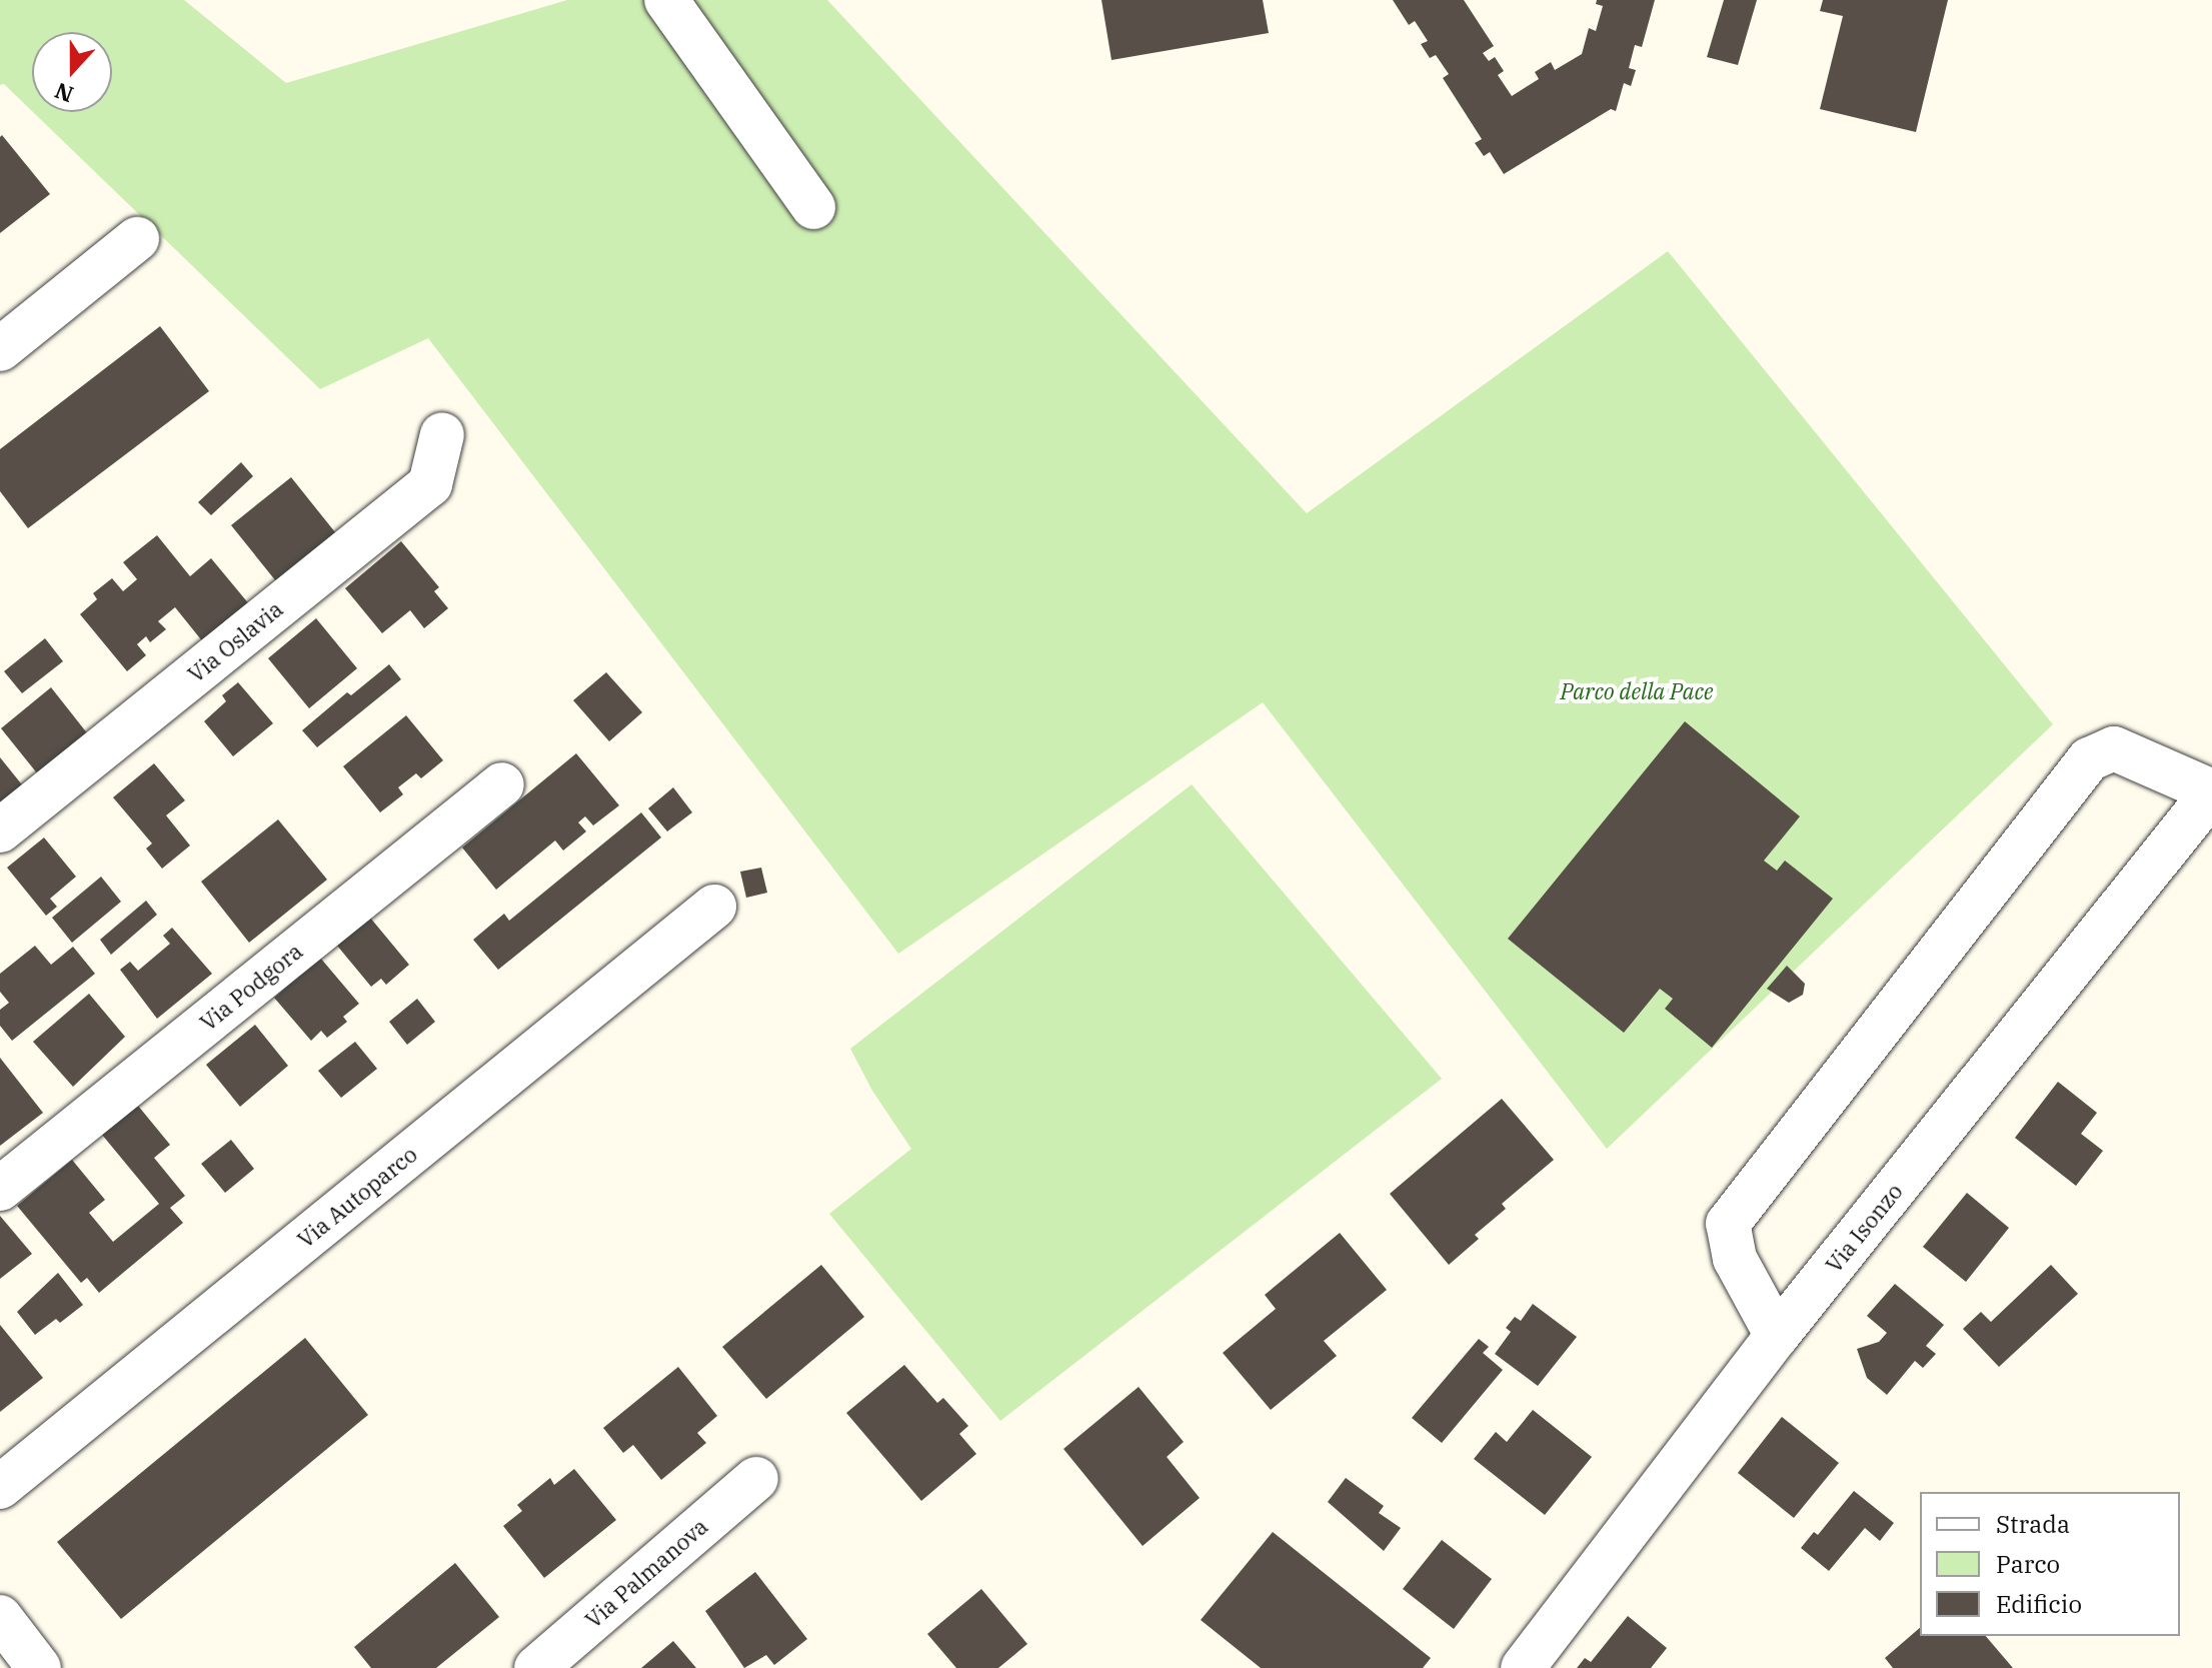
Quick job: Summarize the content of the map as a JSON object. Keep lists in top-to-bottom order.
{
  "streets": {
    "street": [
      "Via Oslavia",
      "Via Podgora",
      "Via Autoparco",
      "Via Isonzo",
      "Via Palmanova"
    ]
  },
  "parks": ["Parco della Pace"],
  "legend": ["Strada", "Parco", "Edificio"],
  "north": "bottom"
}
